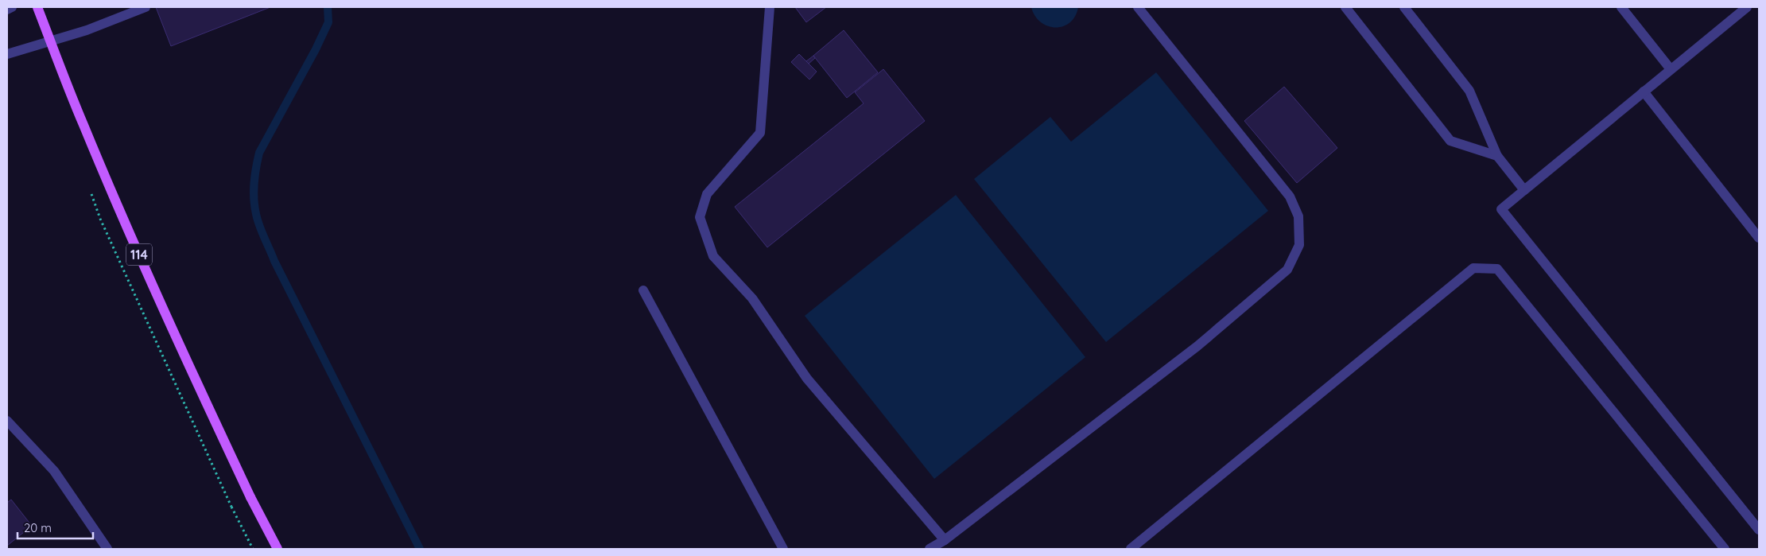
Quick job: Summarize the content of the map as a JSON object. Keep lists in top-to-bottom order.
{
  "streets": {
    "main road": ["114"]
  },
  "scale_bar": "20 m"
}
